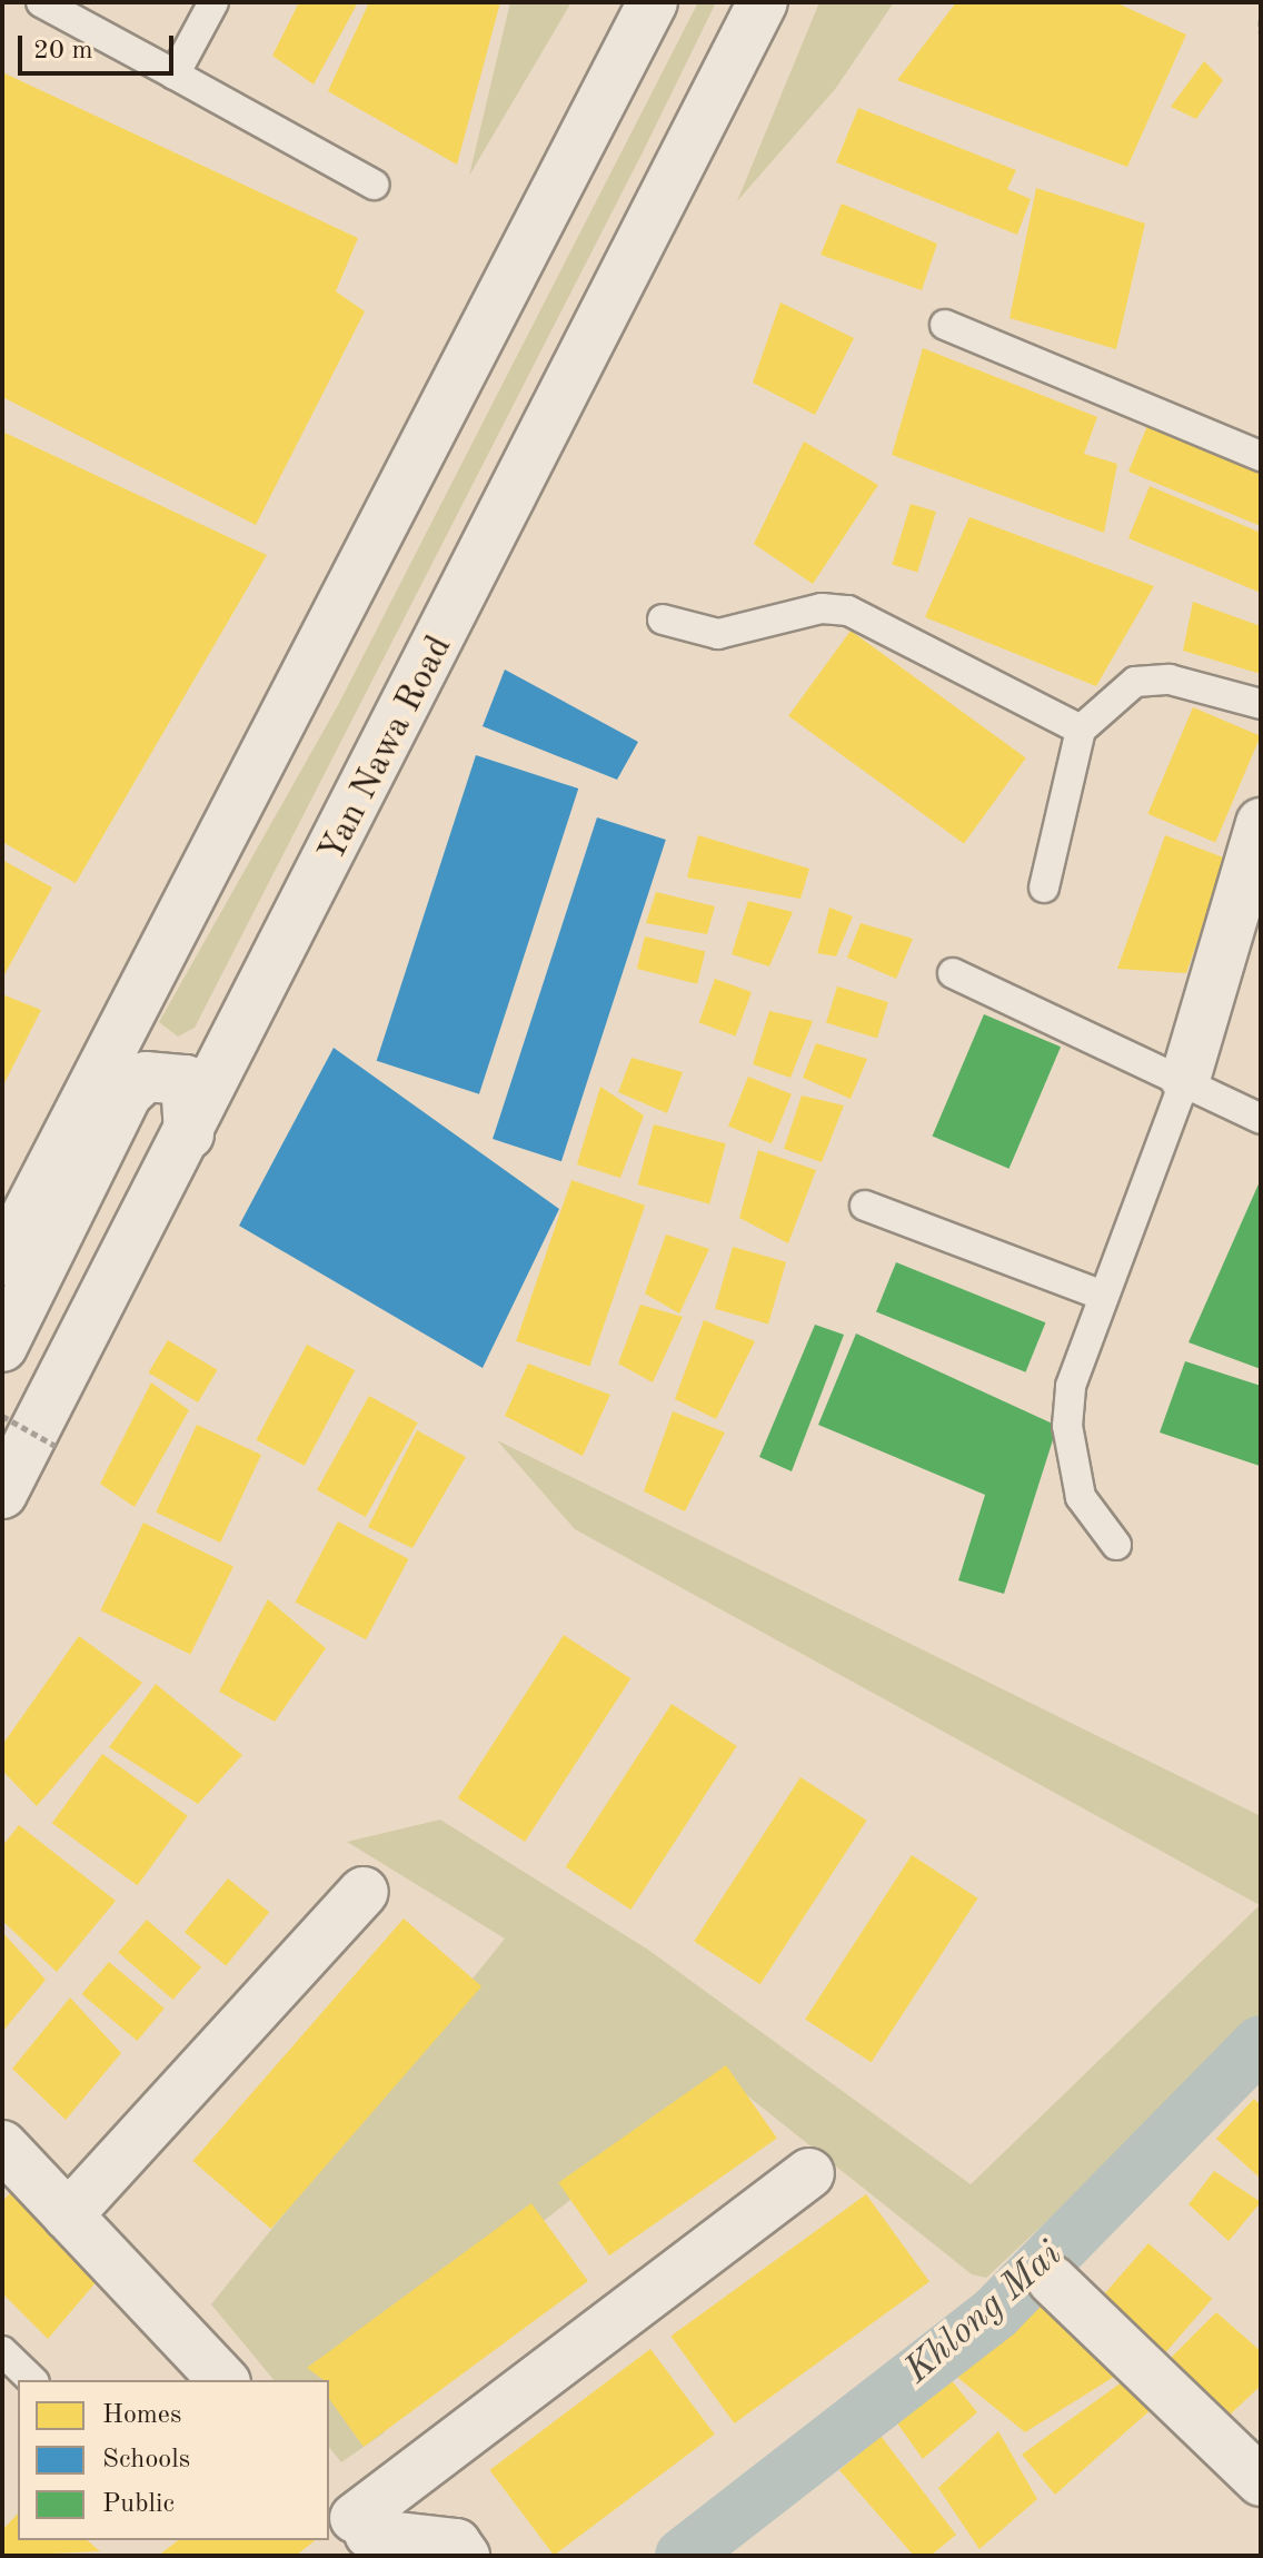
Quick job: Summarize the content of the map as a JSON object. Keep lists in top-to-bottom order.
{
  "streets": {
    "main road": ["Yan Nawa Road"]
  },
  "water": ["Khlong Mai"],
  "legend": ["Homes", "Schools", "Public"],
  "scale_bar": "20 m"
}
